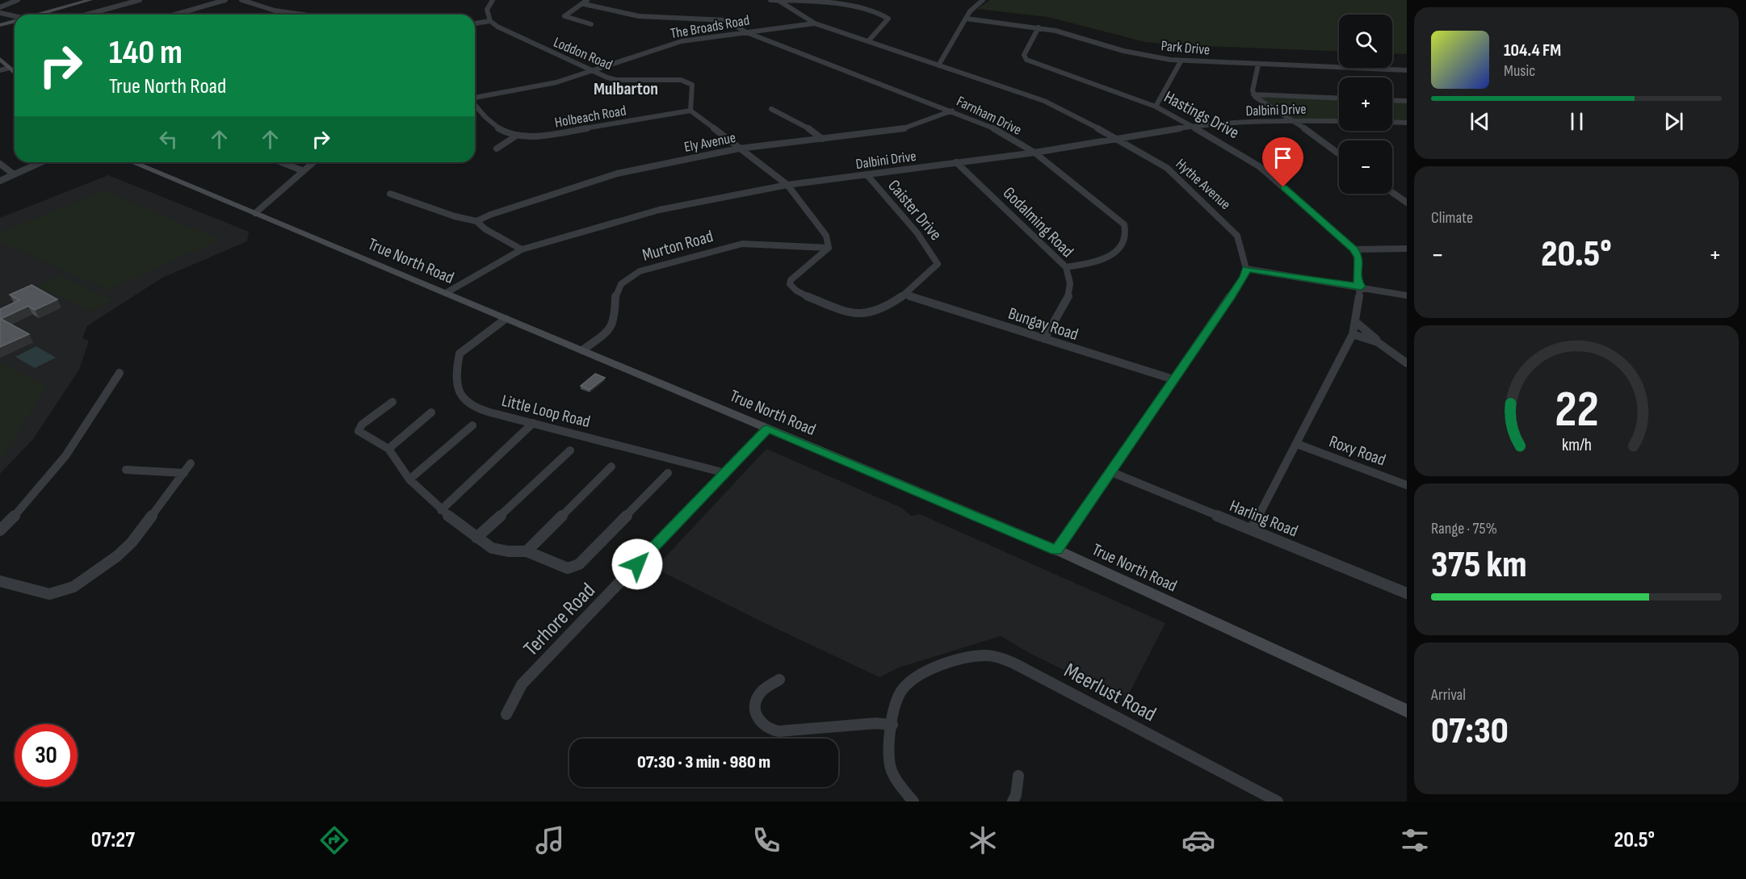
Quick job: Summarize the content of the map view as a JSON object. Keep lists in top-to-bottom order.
{
  "streets": {
    "main road": ["True North Road"],
    "street": [
      "The Broads Road",
      "Park Drive",
      "Loddon Road",
      "Dalbini Drive",
      "Hastings Drive",
      "Farnham Drive",
      "Holbeach Road",
      "Ely Avenue",
      "Hythe Avenue",
      "Caister Drive",
      "Godalming Road",
      "Murton Road",
      "Bungay Road",
      "Little Loop Road",
      "Roxy Road",
      "Harling Road",
      "Terhore Road",
      "Meerlust Road"
    ]
  },
  "crossings": [
    ["The Broads Road", "Loddon Road"],
    ["The Broads Road", "Farnham Drive"],
    ["The Broads Road", "Hythe Avenue"],
    ["Park Drive", "Hastings Drive"],
    ["Loddon Road", "Holbeach Road"],
    ["Dalbini Drive", "Hastings Drive"],
    ["Dalbini Drive", "Farnham Drive"],
    ["Dalbini Drive", "Hythe Avenue"],
    ["Dalbini Drive", "Caister Drive"],
    ["Dalbini Drive", "Godalming Road"],
    ["Dalbini Drive", "True North Road"],
    ["Farnham Drive", "Ely Avenue"],
    ["Farnham Drive", "Godalming Road"],
    ["Caister Drive", "Murton Road"],
    ["Caister Drive", "Bungay Road"],
    ["Godalming Road", "Bungay Road"],
    ["Murton Road", "True North Road"],
    ["True North Road", "Little Loop Road"],
    ["True North Road", "Terhore Road"],
    ["Little Loop Road", "Terhore Road"]
  ],
  "districts": ["Mulbarton"],
  "page": {
    "map_buttons": ["+", "−"],
    "turn": ["140 m", "True North Road"],
    "song": ["104.4 FM", "Music"],
    "tile": [
      "Climate",
      ["Range · 75%", "375 km"],
      ["Arrival", "07:30"]
    ],
    "heat": ["−", "20.5°", "+"],
    "limit": "30",
    "trip": "07:30 · 3 min · 980 m",
    "tabs": ["07:27", "20.5°"],
    "gauge": ["22", "km/h"]
  }
}
